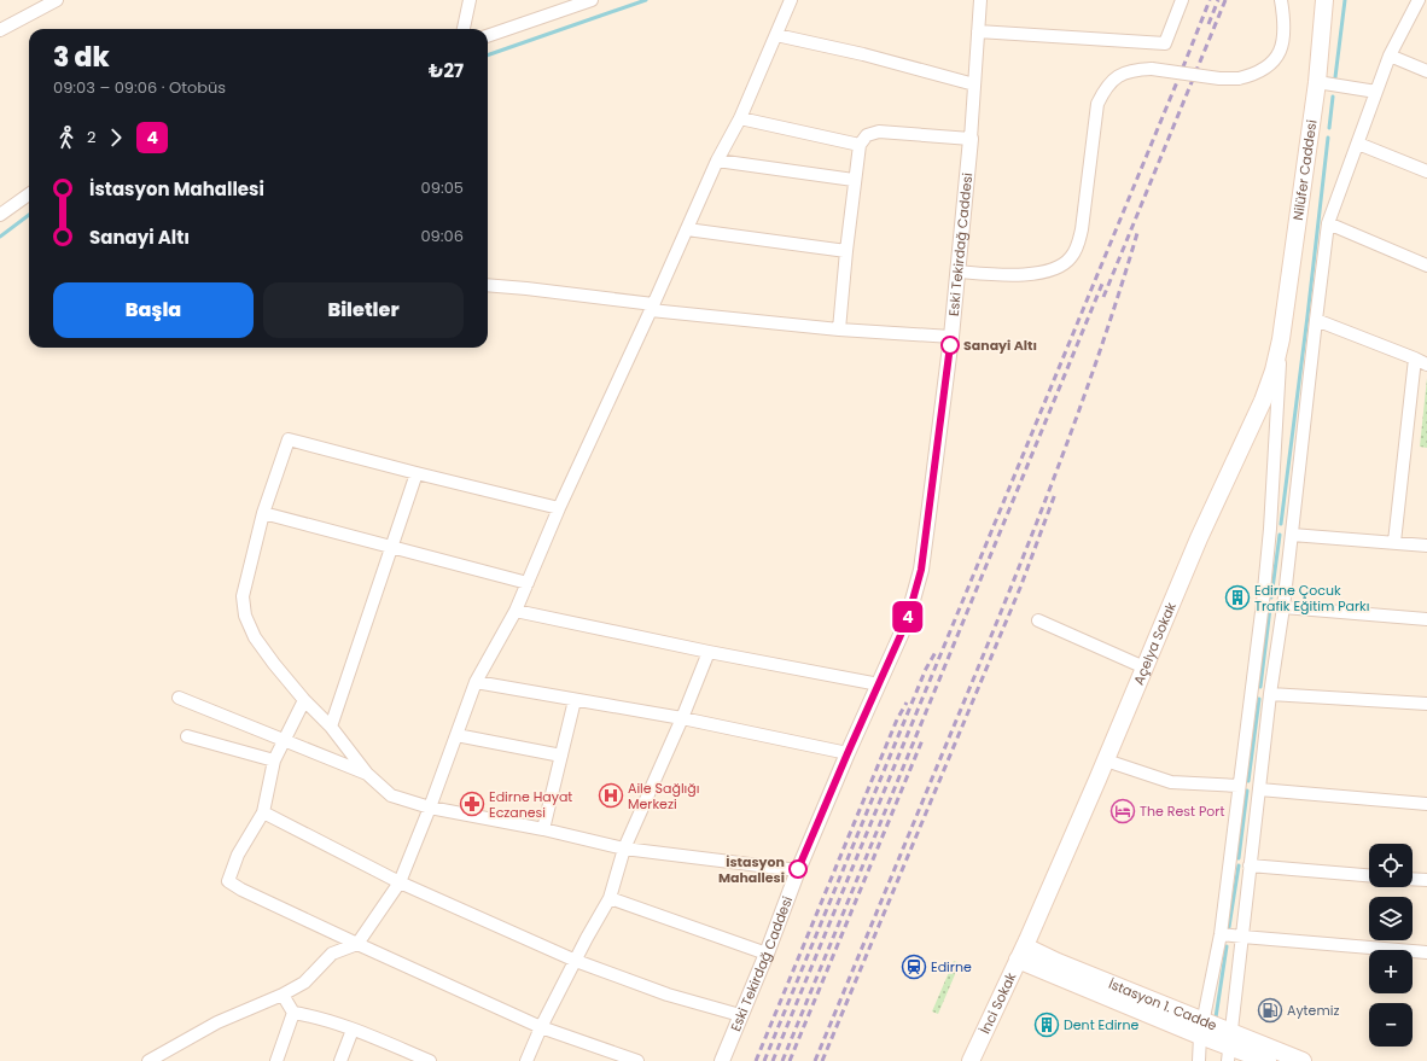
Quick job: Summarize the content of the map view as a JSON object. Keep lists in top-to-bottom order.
{
  "streets": {
    "main road": [
      "Nilüfer Caddesi",
      "Açelya Sokak",
      "İnci Sokak",
      "İstasyon 1. Cadde"
    ],
    "street": ["Eski Tekirdağ Caddesi"]
  },
  "crossings": [
    ["Nilüfer Caddesi", "Açelya Sokak"],
    ["Açelya Sokak", "İnci Sokak"],
    ["Açelya Sokak", "İstasyon 1. Cadde"],
    ["İnci Sokak", "İstasyon 1. Cadde"]
  ],
  "places": {
    "other": ["Sanayi Altı", "İstasyon Mahallesi"],
    "building": ["Edirne Çocuk Trafik Eğitim Parkı", "Dent Edirne"],
    "hospital": ["Aile Sağlığı Merkezi"],
    "pharmacy": ["Edirne Hayat Eczanesi"],
    "hotel": ["The Rest Port"],
    "station": ["Edirne"],
    "fuel station": ["Aytemiz"]
  },
  "lines": ["bus line 4"],
  "page": {
    "on_map": "4",
    "heading": ["3 dk", "09:03 – 09:06 · Otobüs", "₺27"],
    "legs": ["2", "4"],
    "list": [
      {
        "name": "İstasyon Mahallesi",
        "value": "09:05"
      },
      {
        "name": "Sanayi Altı",
        "value": "09:06"
      }
    ],
    "buttons": ["Başla", "Biletler"],
    "map_buttons": ["+", "−"]
  }
}
